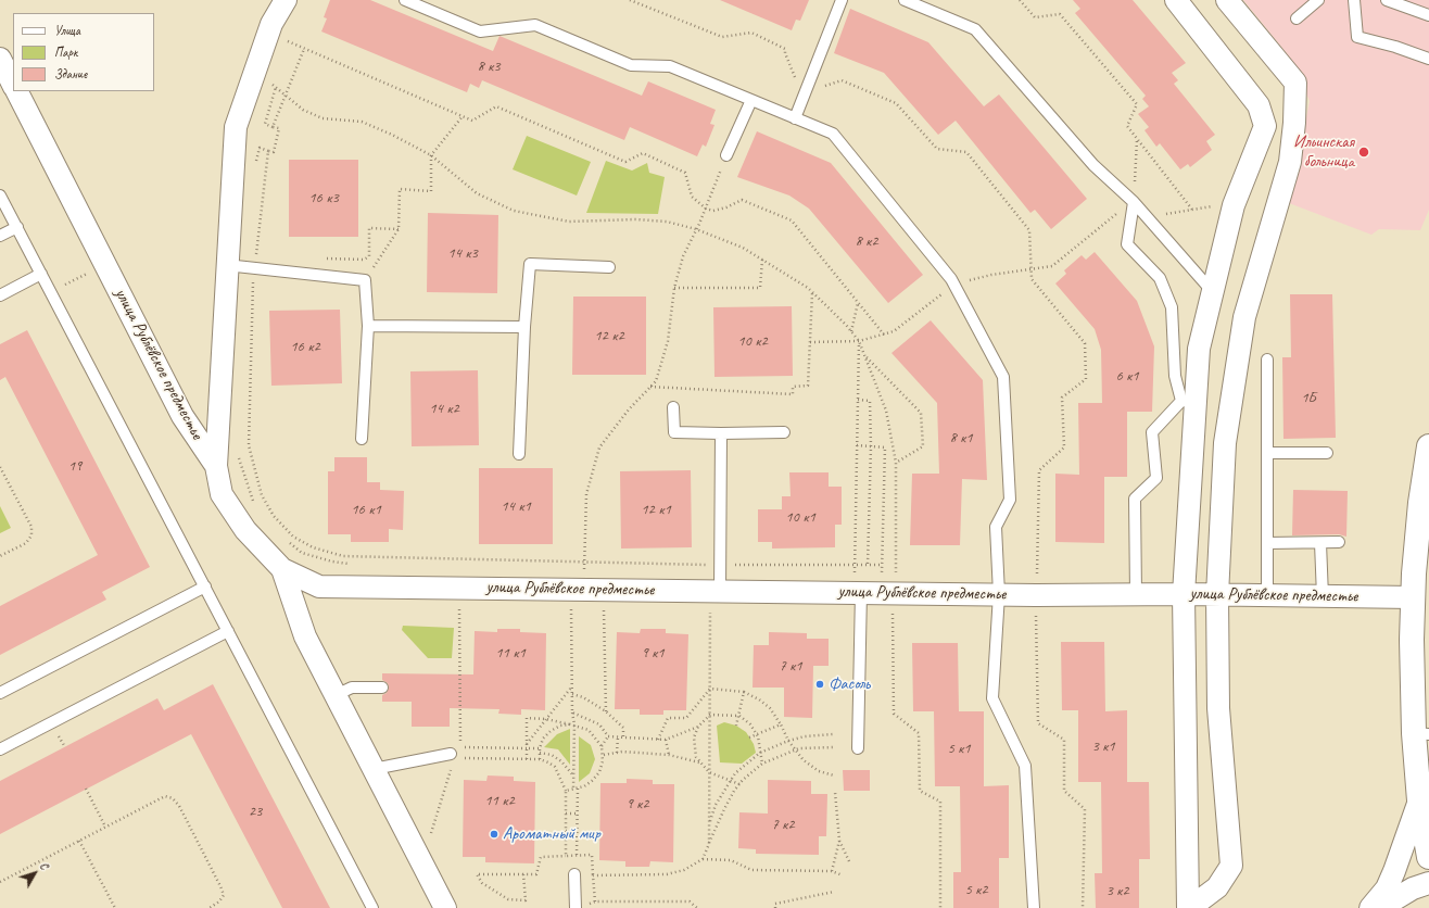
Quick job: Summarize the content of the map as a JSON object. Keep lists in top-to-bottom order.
{
  "streets": {
    "street": ["улица Рублёвское предместье"]
  },
  "places": ["Ильинская больница", "Фасоль", "Ароматный мир"],
  "house_numbers": [
    "8 к3",
    "16 к3",
    "8 к2",
    "14 к3",
    "12 к2",
    "10 к2",
    "16 к2",
    "6 к1",
    "1Б",
    "14 к2",
    "8 к1",
    "19",
    "14 к1",
    "16 к1",
    "12 к1",
    "10 к1",
    "11 к1",
    "9 к1",
    "7 к1",
    "3 к1",
    "5 к1",
    "11 к2",
    "9 к2",
    "23",
    "7 к2",
    "5 к2",
    "3 к2"
  ],
  "legend": ["Улица", "Парк", "Здание"],
  "north": "top right"
}
